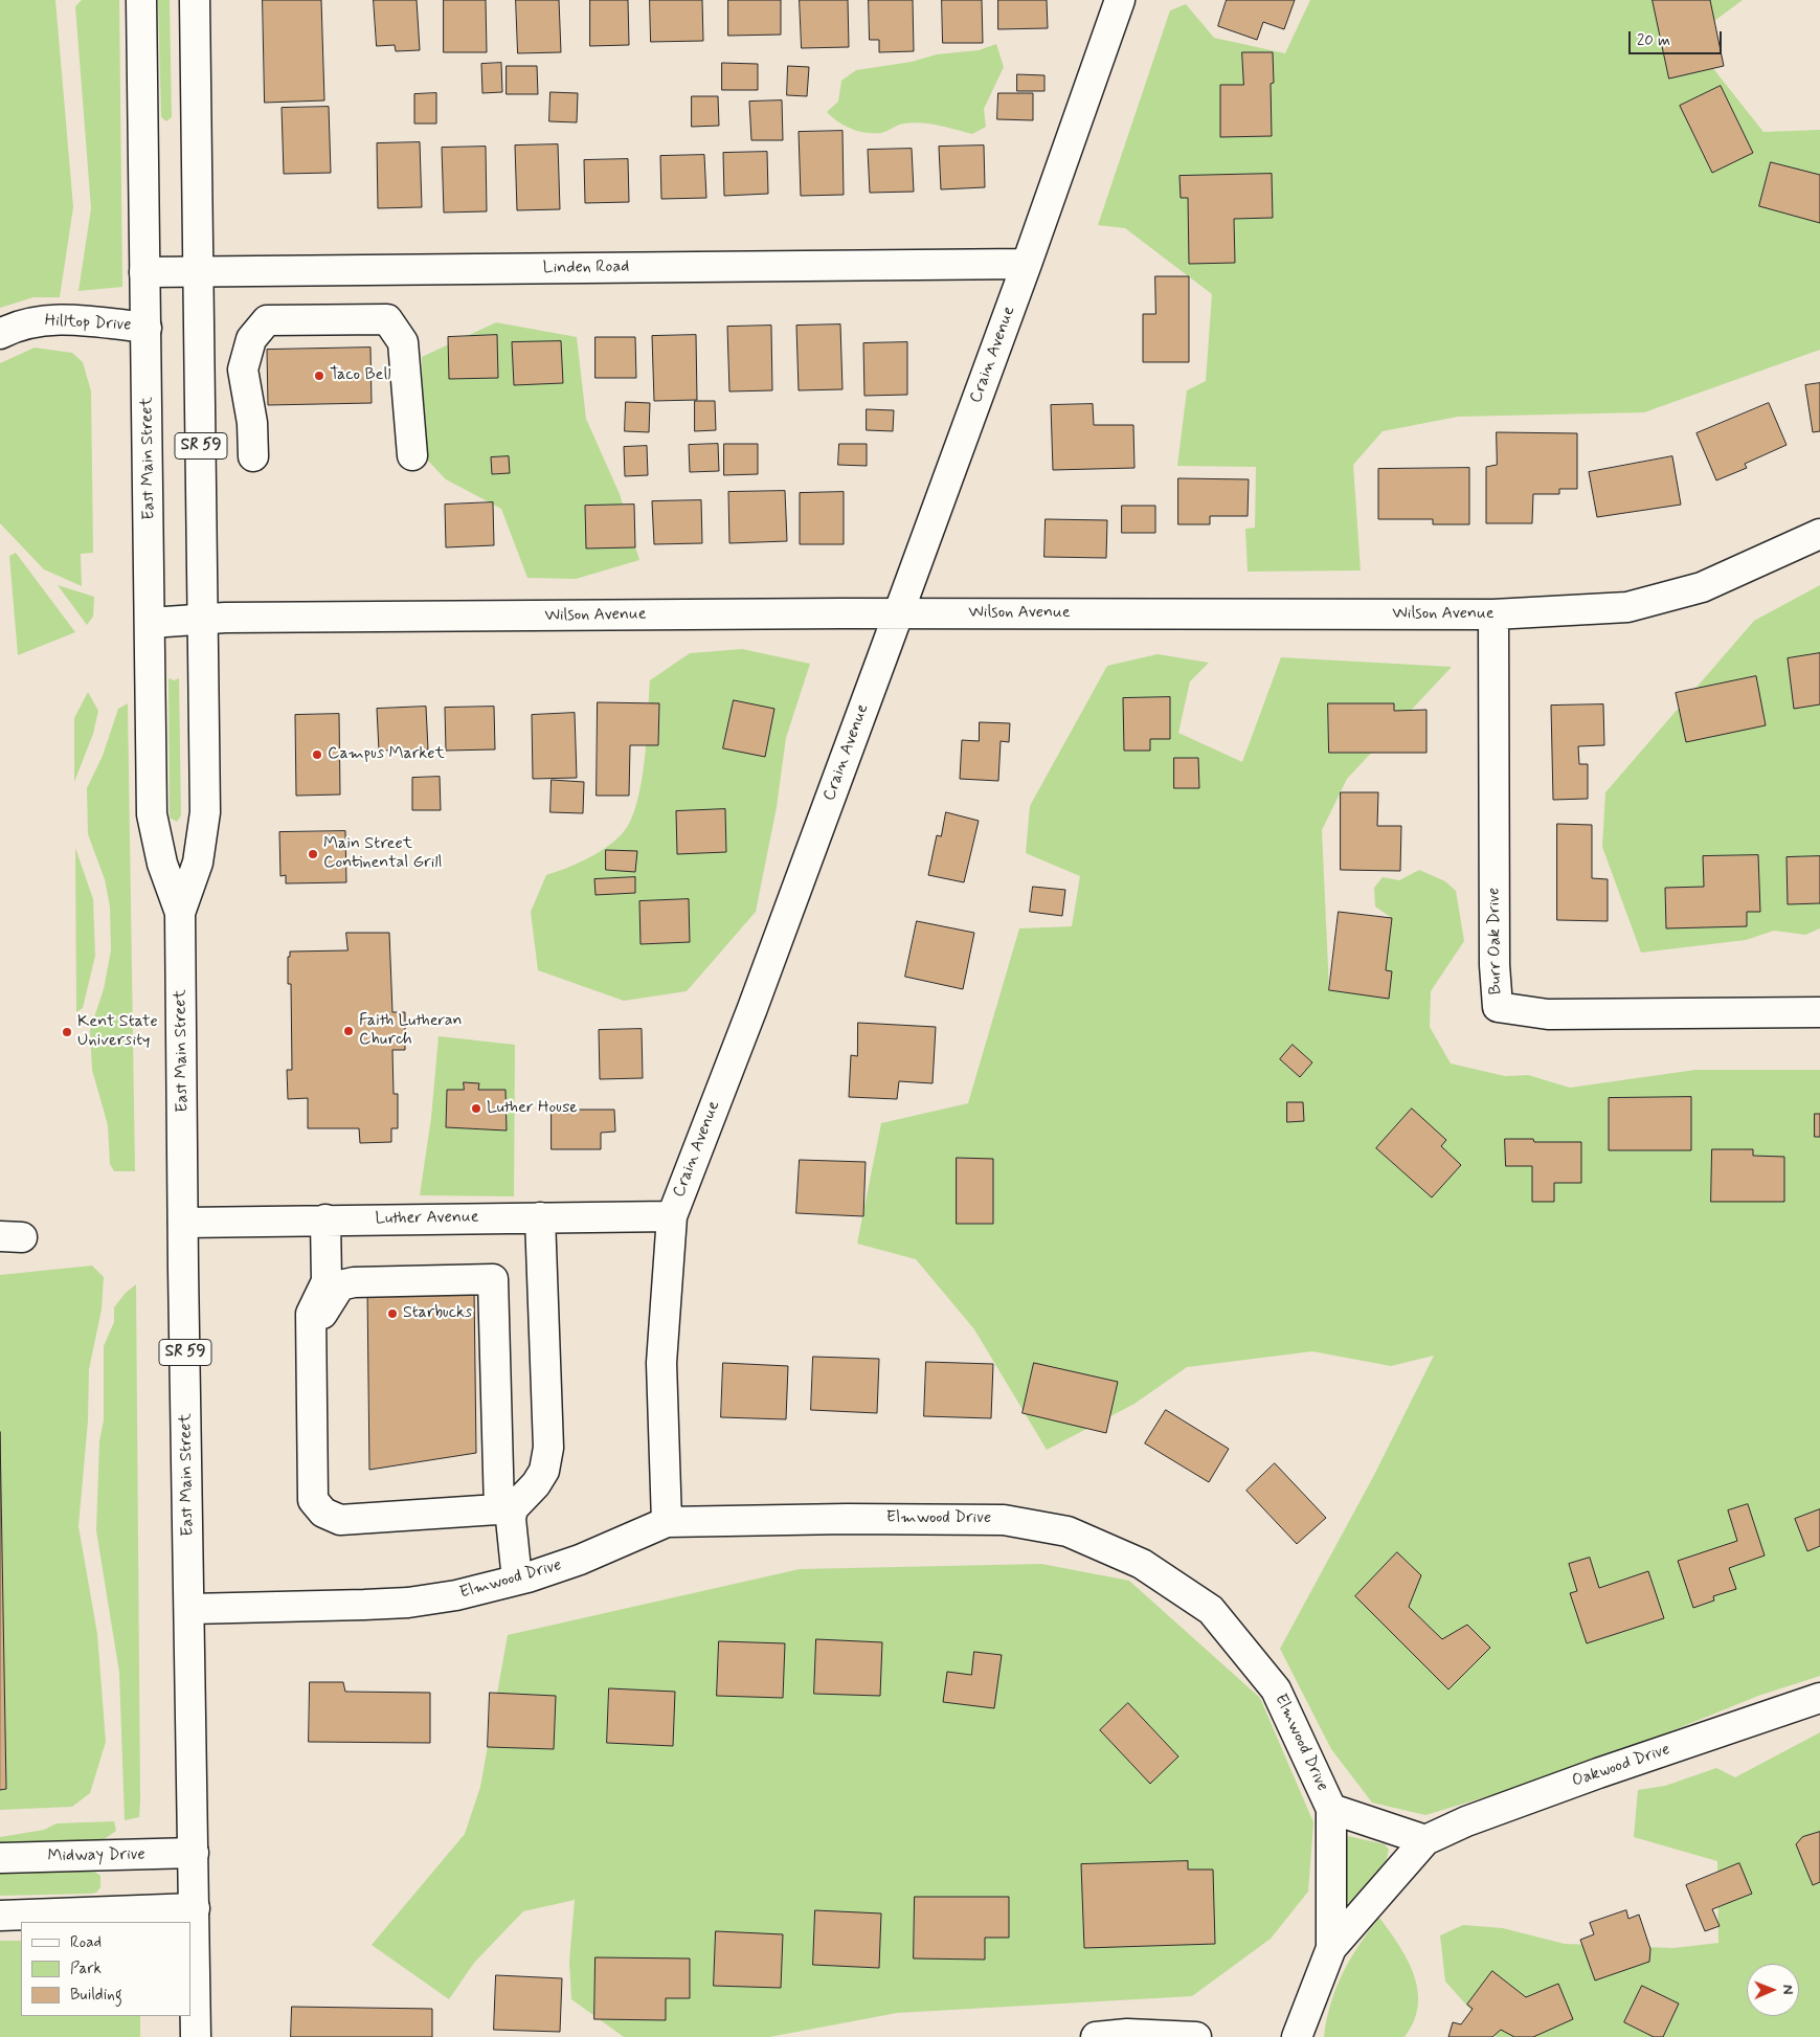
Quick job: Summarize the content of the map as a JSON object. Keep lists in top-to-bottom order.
{
  "streets": {
    "street": [
      "Linden Road",
      "Hilltop Drive",
      "Crain Avenue",
      "SR 59",
      "East Main Street",
      "Wilson Avenue",
      "Burr Oak Drive",
      "Luther Avenue",
      "Elmwood Drive",
      "Oakwood Drive",
      "Midway Drive"
    ]
  },
  "crossings": [
    ["Linden Road", "Crain Avenue"],
    ["Linden Road", "East Main Street"],
    ["Hilltop Drive", "East Main Street"],
    ["Crain Avenue", "Wilson Avenue"],
    ["Crain Avenue", "Luther Avenue"],
    ["Crain Avenue", "Elmwood Drive"],
    ["East Main Street", "Wilson Avenue"],
    ["East Main Street", "Luther Avenue"],
    ["East Main Street", "Elmwood Drive"],
    ["East Main Street", "Midway Drive"],
    ["Wilson Avenue", "Burr Oak Drive"],
    ["Elmwood Drive", "Oakwood Drive"]
  ],
  "places": [
    "Taco Bell",
    "Campus Market",
    "Main Street Continental Grill",
    "Faith Lutheran Church",
    "Kent State University",
    "Luther House",
    "Starbucks"
  ],
  "legend": ["Road", "Park", "Building"],
  "scale_bar": "20 m",
  "north": "right"
}
